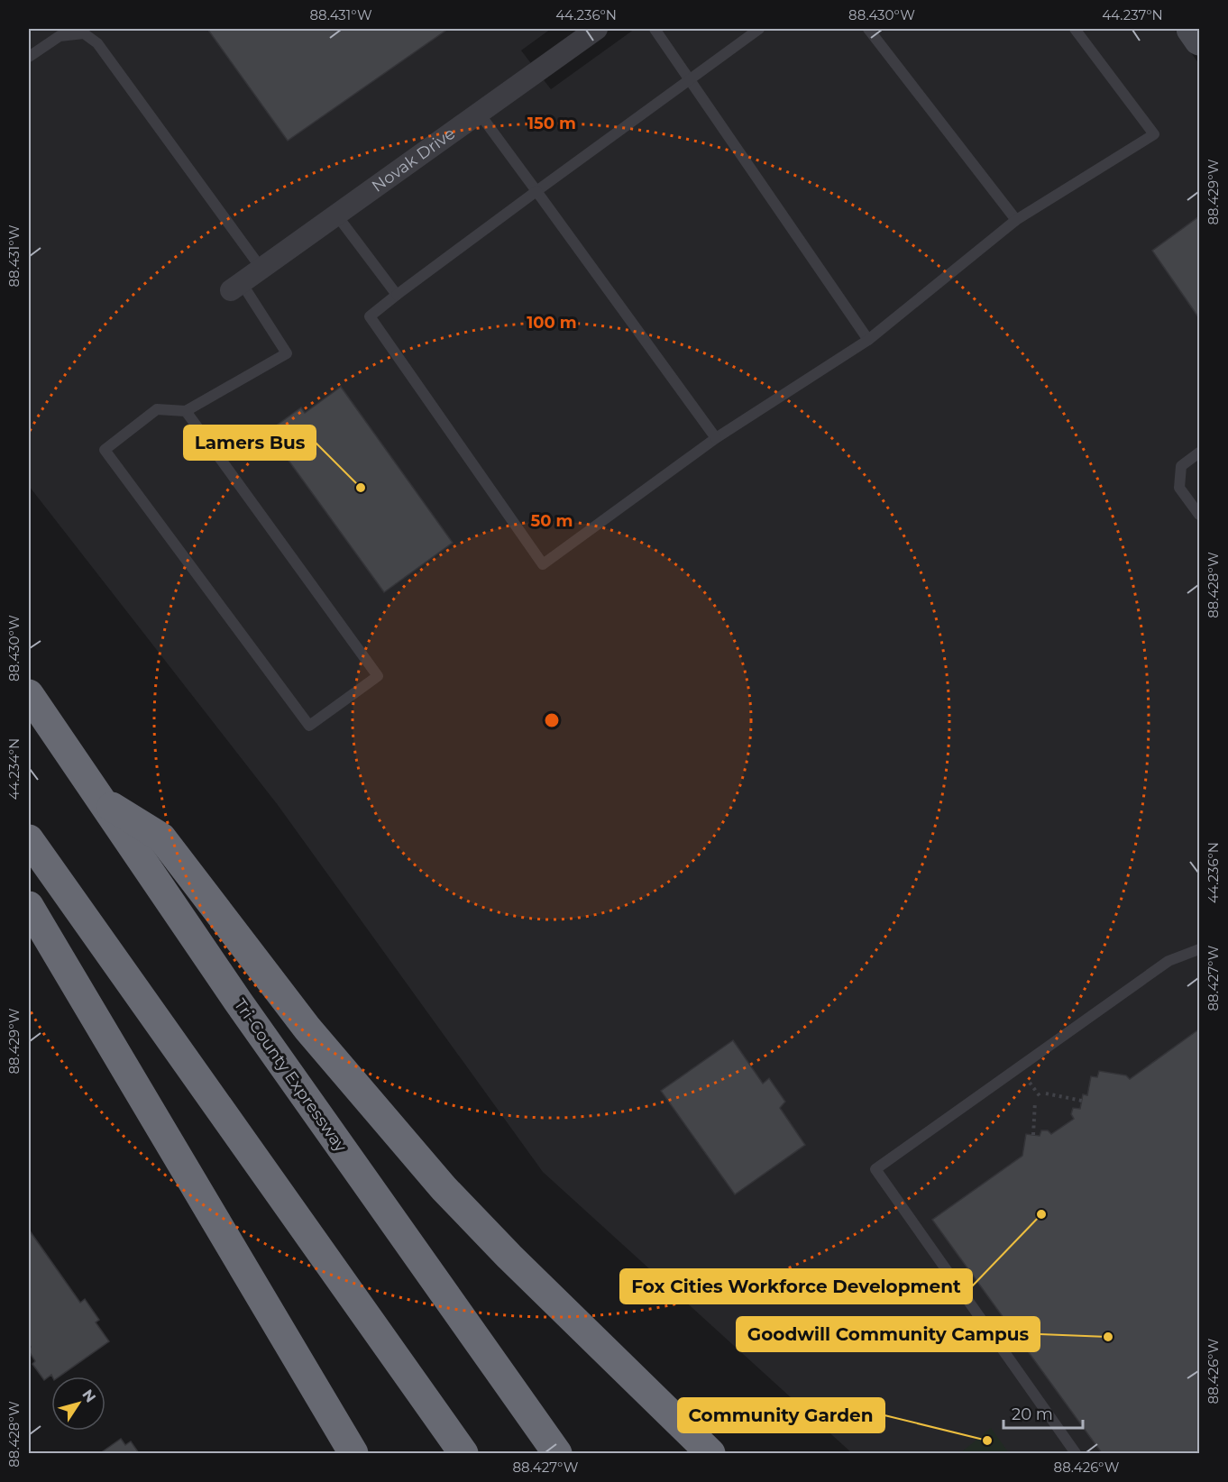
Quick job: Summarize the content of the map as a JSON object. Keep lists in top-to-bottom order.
{
  "streets": {
    "highway": ["Tri-County Expressway"],
    "street": ["Novak Drive"]
  },
  "places": [
    "Lamers Bus",
    "Fox Cities Workforce Development",
    "Goodwill Community Campus",
    "Community Garden"
  ],
  "scale_bar": "20 m",
  "north": "top right",
  "coordinates": [
    "88.431°W",
    "44.236°N",
    "88.430°W",
    "44.237°N",
    "88.429°W",
    "88.428°W",
    "44.234°N",
    "88.427°W",
    "88.426°W"
  ],
  "rings": ["150 m", "100 m", "50 m"]
}
